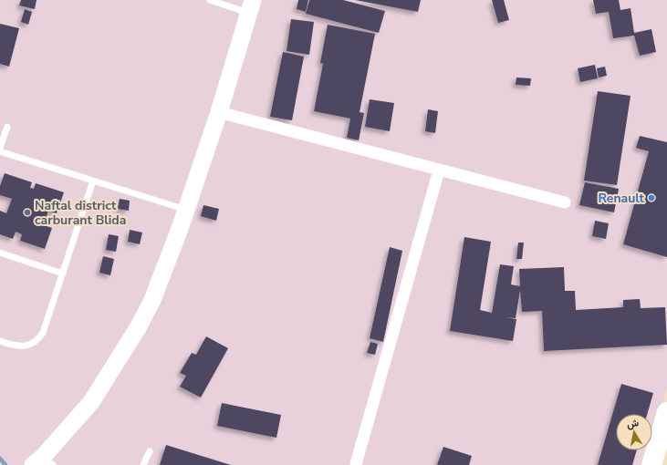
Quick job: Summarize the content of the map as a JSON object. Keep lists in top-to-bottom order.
{
  "places": ["Renault", "Naftal district carburant Blida"],
  "north": "top"
}
